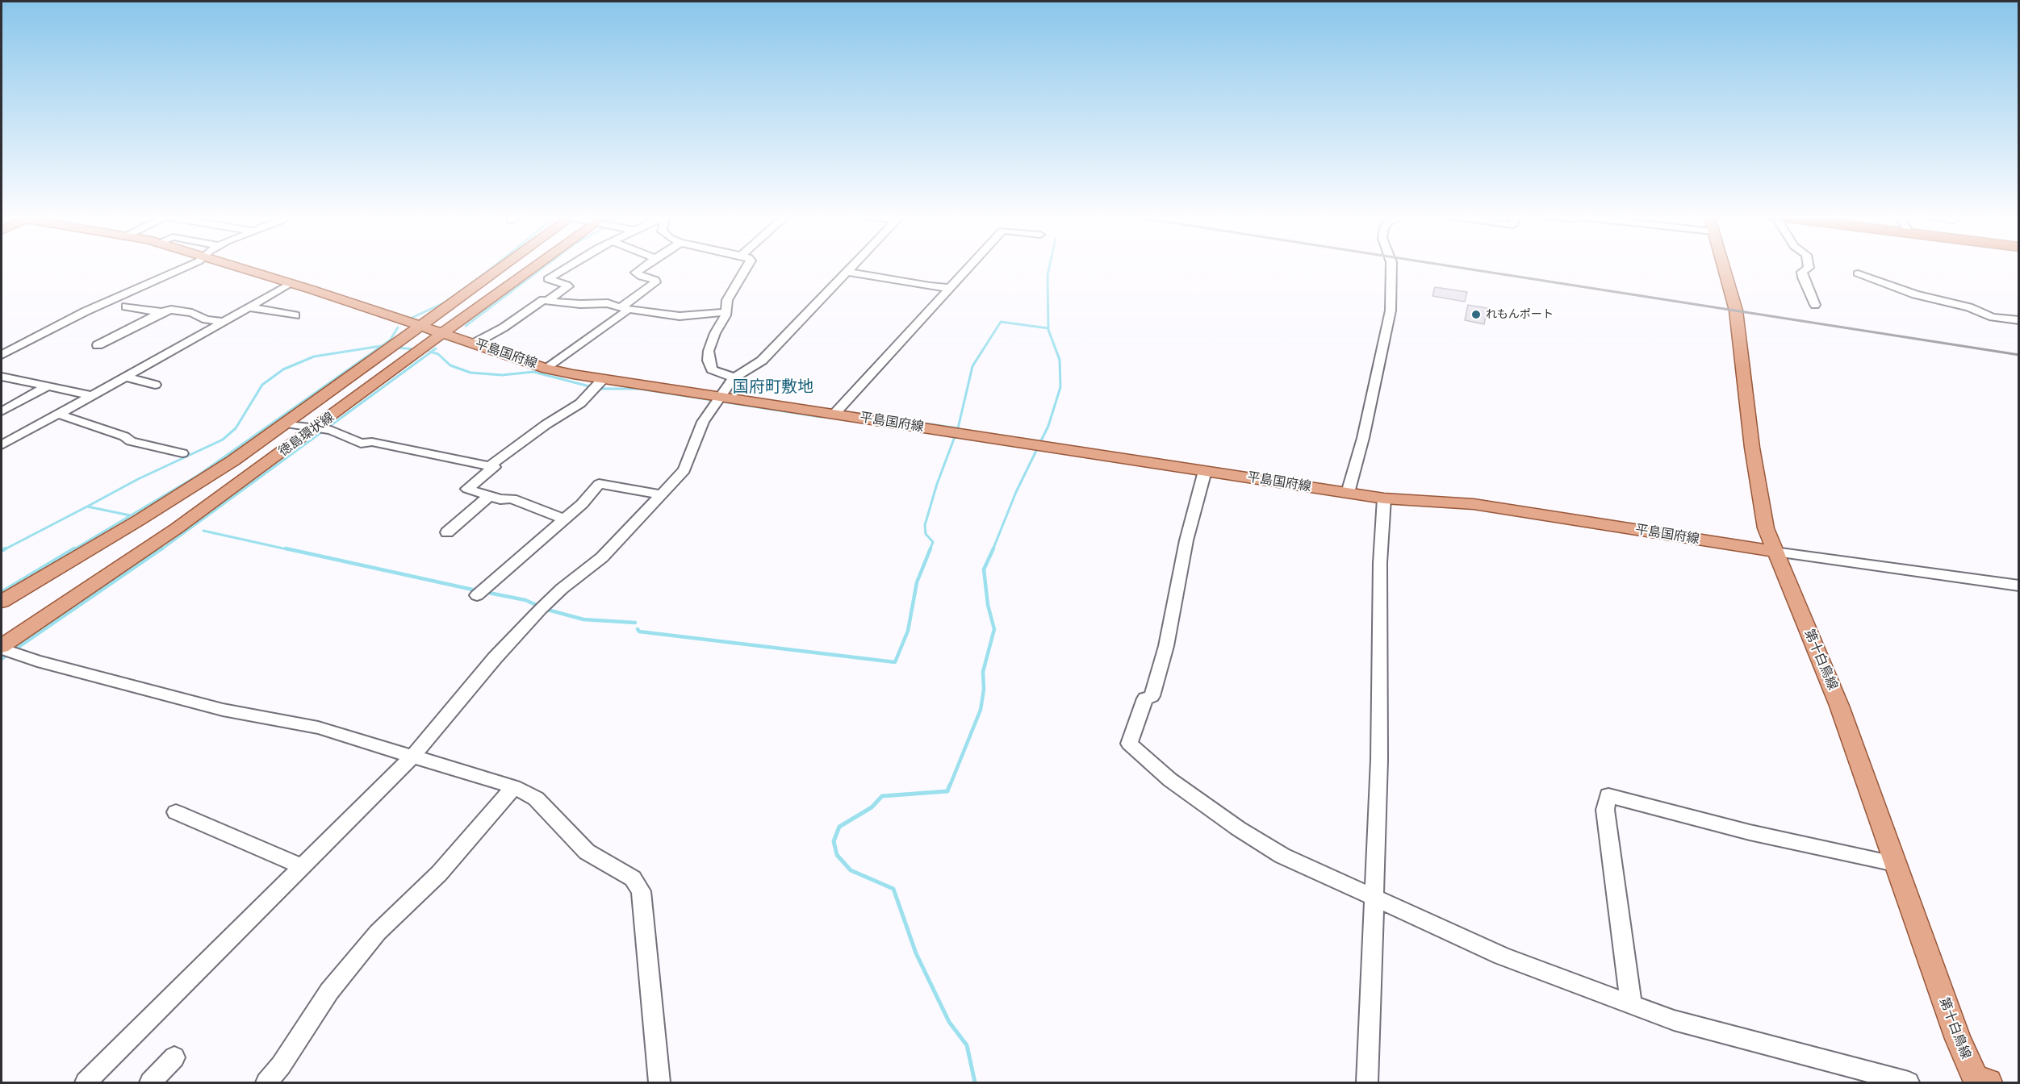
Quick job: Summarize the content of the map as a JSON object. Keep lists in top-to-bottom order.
{
  "streets": {
    "main road": ["平島国府線", "徳島環状線", "第十白鳥線"]
  },
  "crossings": [
    ["平島国府線", "徳島環状線"],
    ["平島国府線", "第十白鳥線"]
  ],
  "districts": ["国府町敷地"],
  "places": ["れもんポート"]
}
